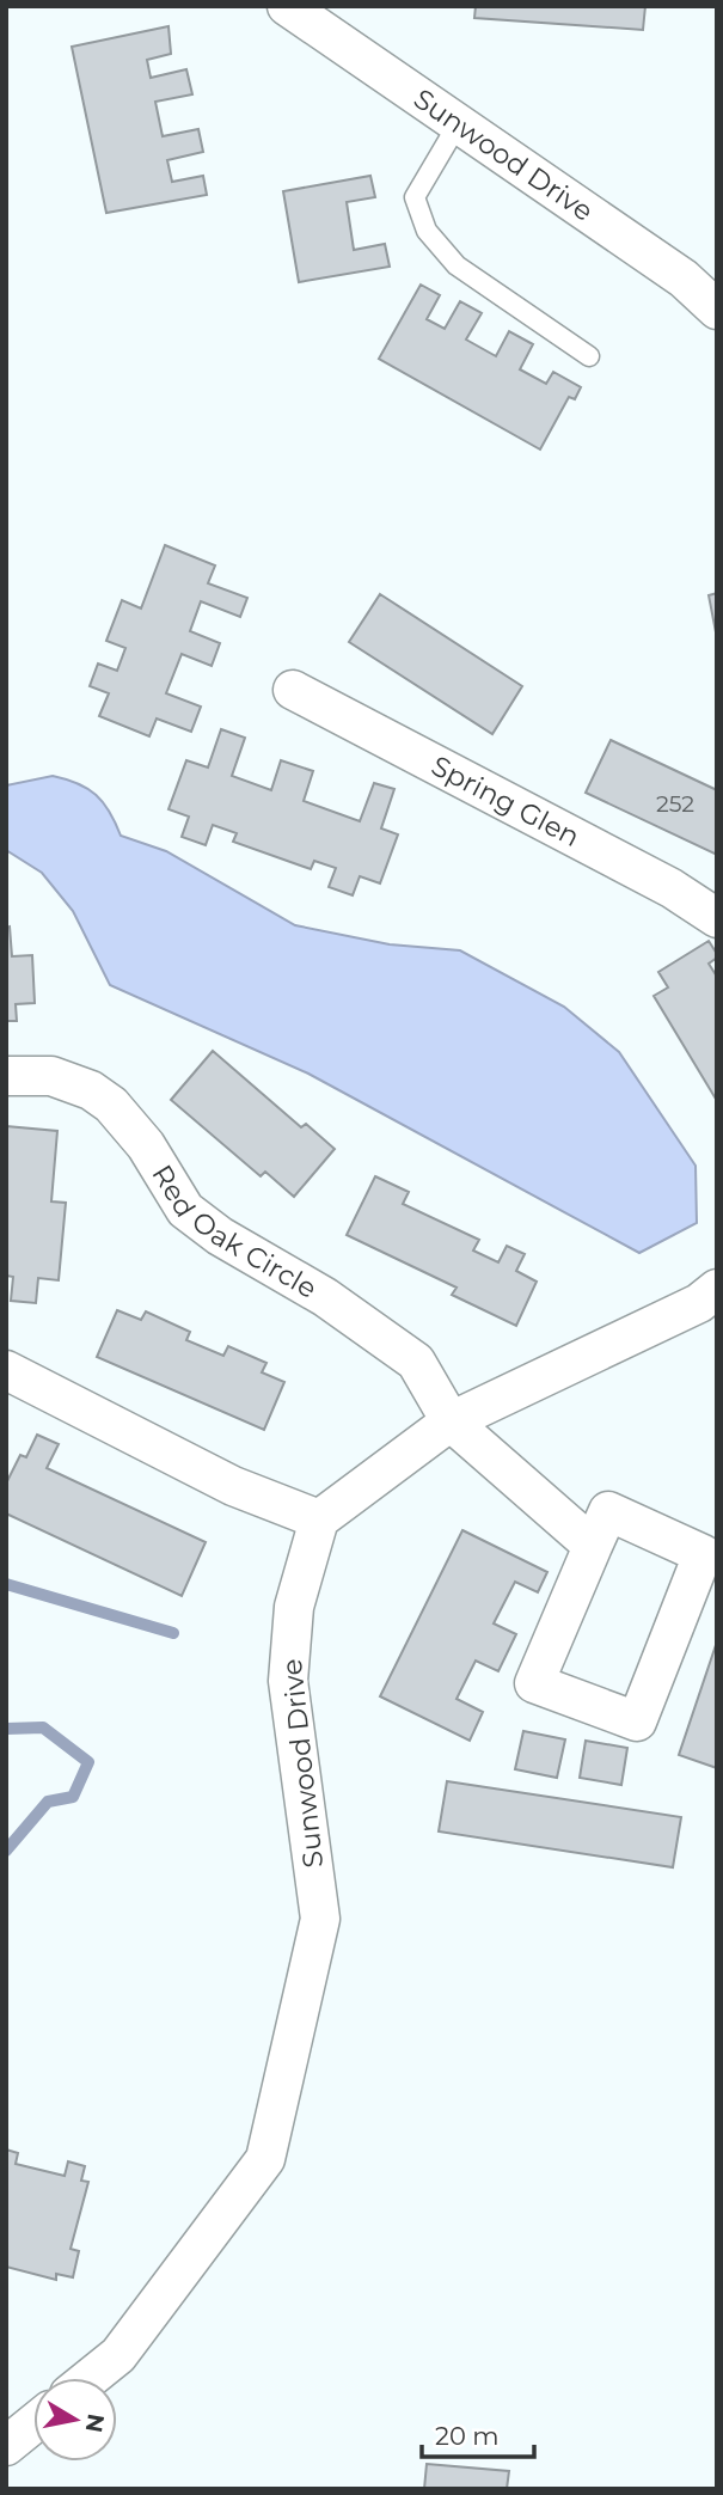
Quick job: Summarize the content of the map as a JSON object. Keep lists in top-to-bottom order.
{
  "streets": {
    "street": ["Sunwood Drive", "Spring Glen", "Red Oak Circle"]
  },
  "house_numbers": ["252"],
  "scale_bar": "20 m",
  "north": "right"
}
